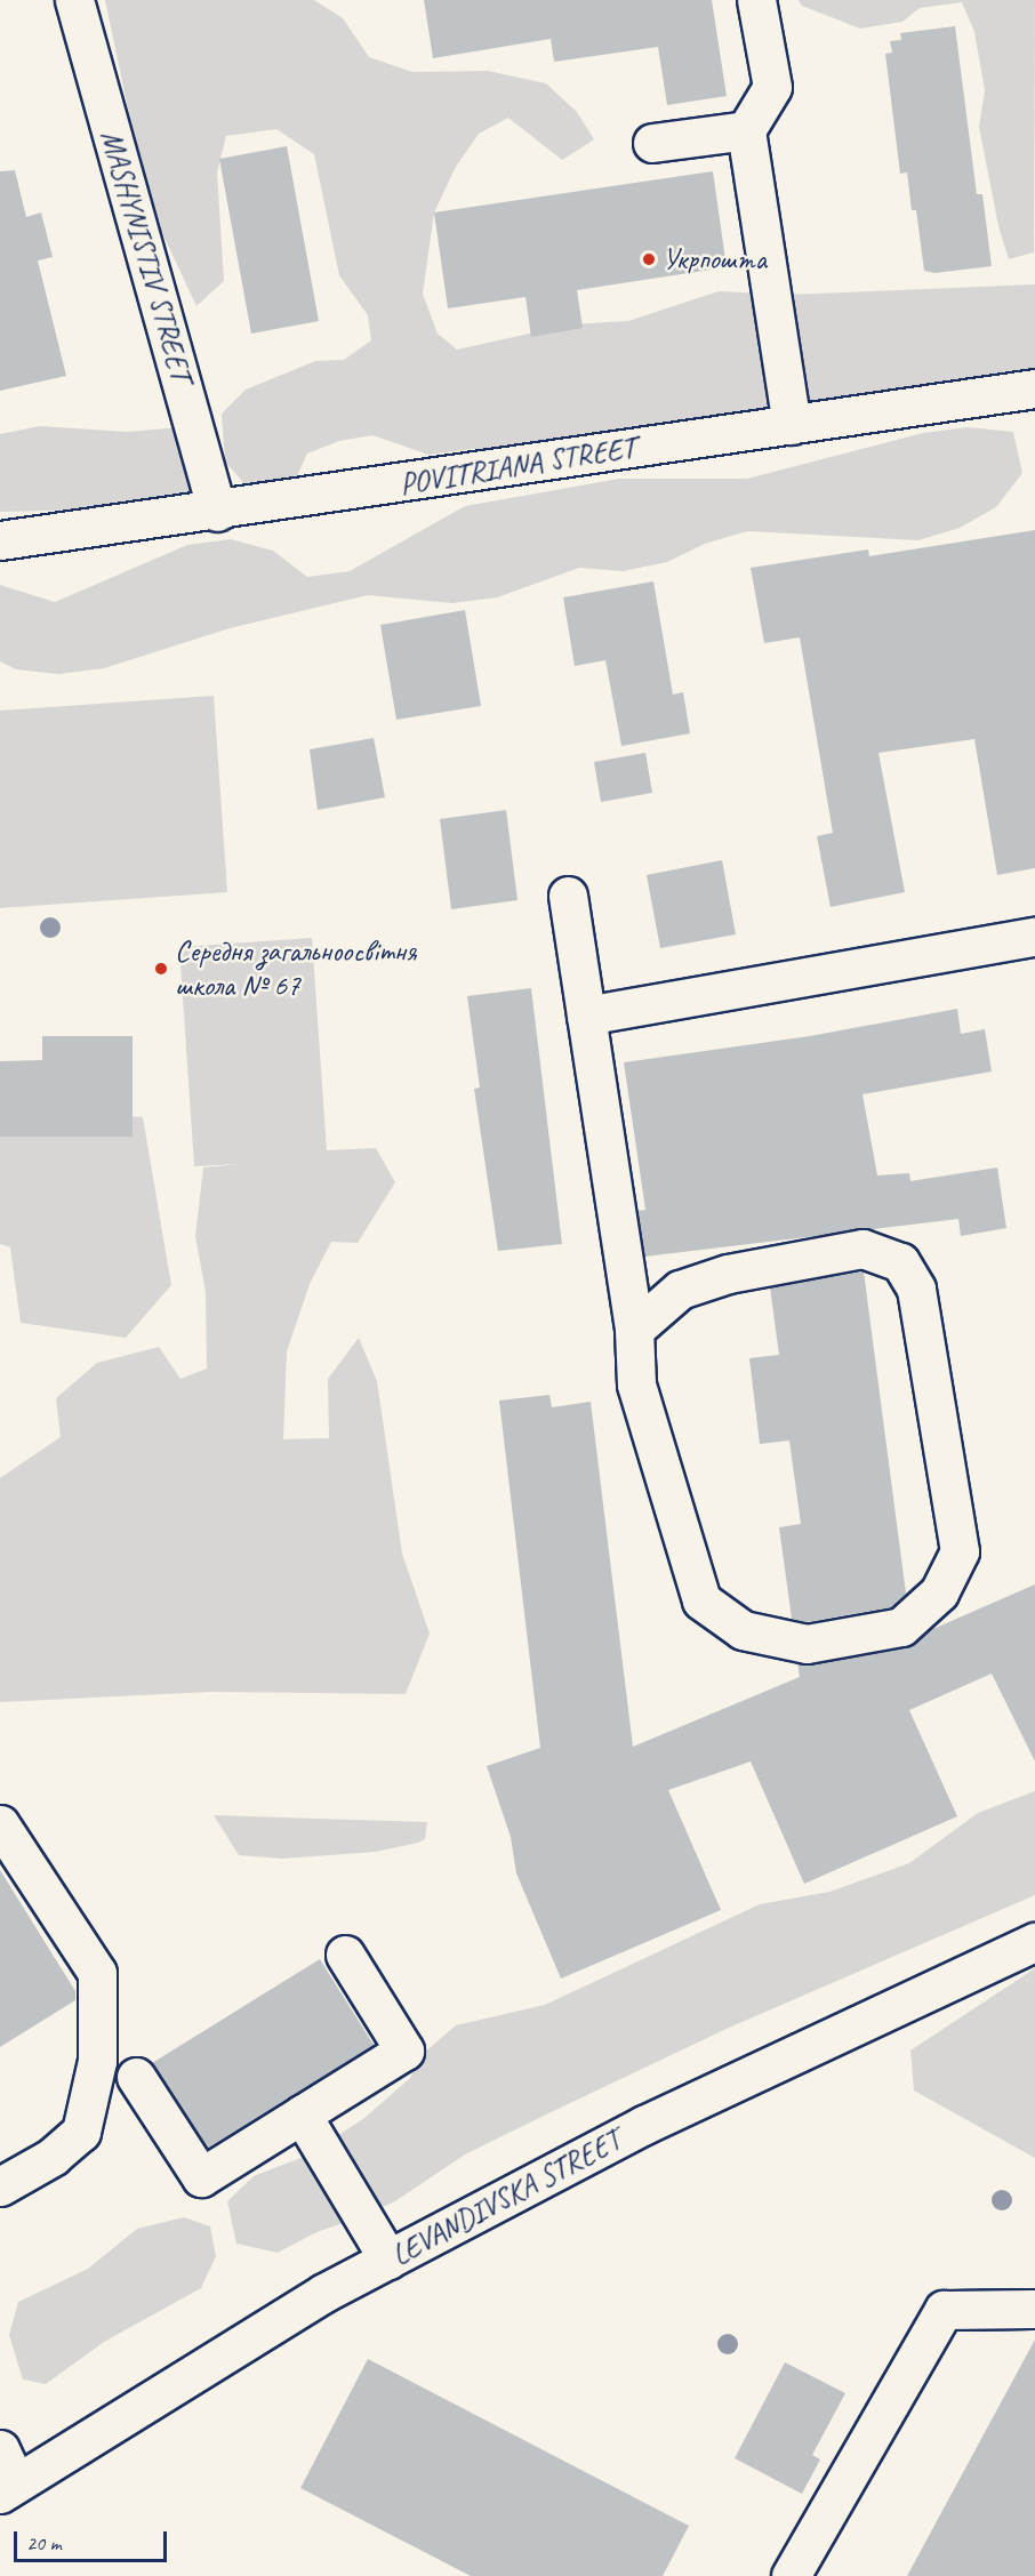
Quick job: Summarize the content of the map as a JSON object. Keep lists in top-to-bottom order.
{
  "streets": {
    "street": ["MASHYNISTIV STREET", "POVITRIANA STREET", "LEVANDIVSKA STREET"]
  },
  "crossings": [
    ["MASHYNISTIV STREET", "POVITRIANA STREET"]
  ],
  "places": ["Укрпошта", "Середня загальноосвітня школа № 67"],
  "scale_bar": "20 m"
}
